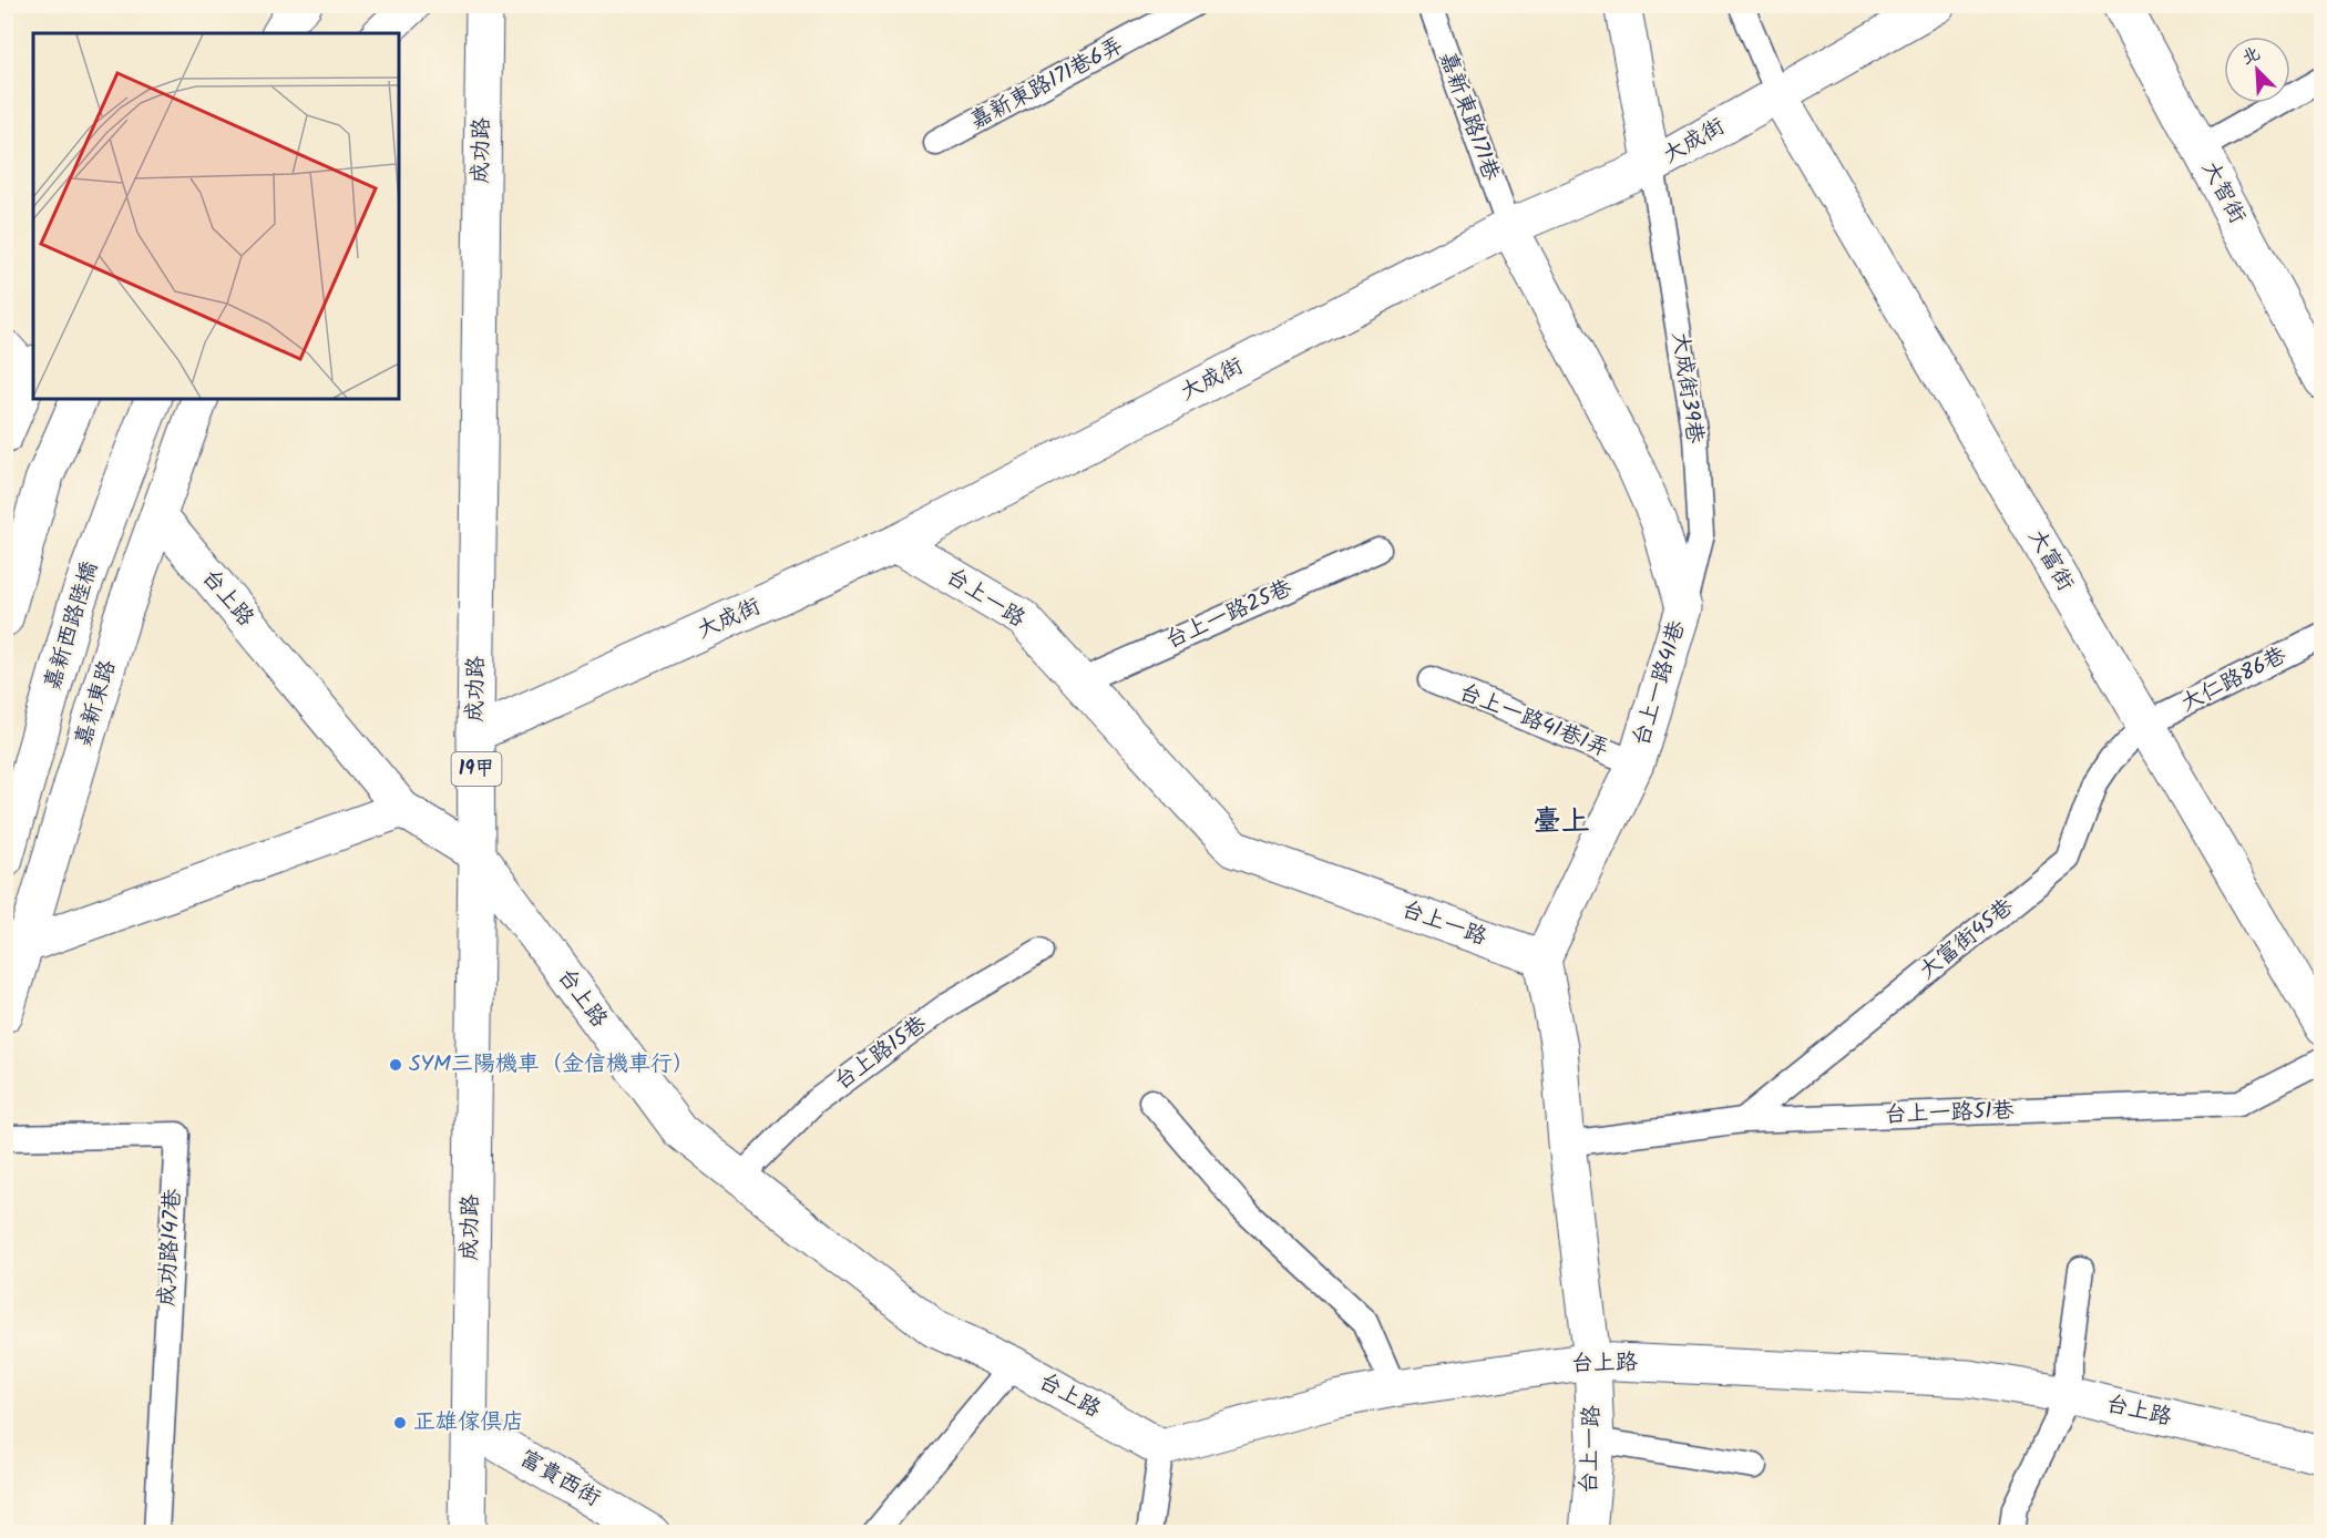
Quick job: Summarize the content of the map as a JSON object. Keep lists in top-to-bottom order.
{
  "streets": {
    "street": [
      "大成街",
      "成功路",
      "大智街",
      "大富街",
      "台上路",
      "台上一路",
      "嘉新西路陸橋",
      "台上一路41巷",
      "嘉新東路",
      "19甲",
      "富貴西街"
    ],
    "lane": [
      "嘉新東路171巷6弄",
      "嘉新東路171巷",
      "大成街39巷",
      "台上一路25巷",
      "大仁路86巷",
      "台上一路41巷1弄",
      "大富街45巷",
      "台上路15巷",
      "台上一路51巷",
      "成功路147巷"
    ]
  },
  "crossings": [
    ["嘉新東路171巷", "大成街"],
    ["嘉新東路171巷", "台上一路41巷"],
    ["大成街", "成功路"],
    ["大成街", "大成街39巷"],
    ["大成街", "大富街"],
    ["大成街", "台上一路"],
    ["大成街", "台上一路41巷"],
    ["成功路", "台上路"],
    ["成功路", "富貴西街"],
    ["大成街39巷", "台上一路41巷"],
    ["大富街", "大仁路86巷"],
    ["大富街", "大富街45巷"],
    ["台上路", "台上一路"],
    ["台上路", "嘉新東路"],
    ["台上路", "台上路15巷"],
    ["台上一路", "台上一路25巷"],
    ["台上一路", "台上一路41巷"],
    ["台上一路", "台上一路51巷"],
    ["大仁路86巷", "大富街45巷"],
    ["台上一路41巷", "台上一路41巷1弄"],
    ["大富街45巷", "台上一路51巷"]
  ],
  "districts": ["臺上"],
  "places": ["SYM三陽機車（金信機車行）", "正雄傢俱店"],
  "north": "top left"
}
